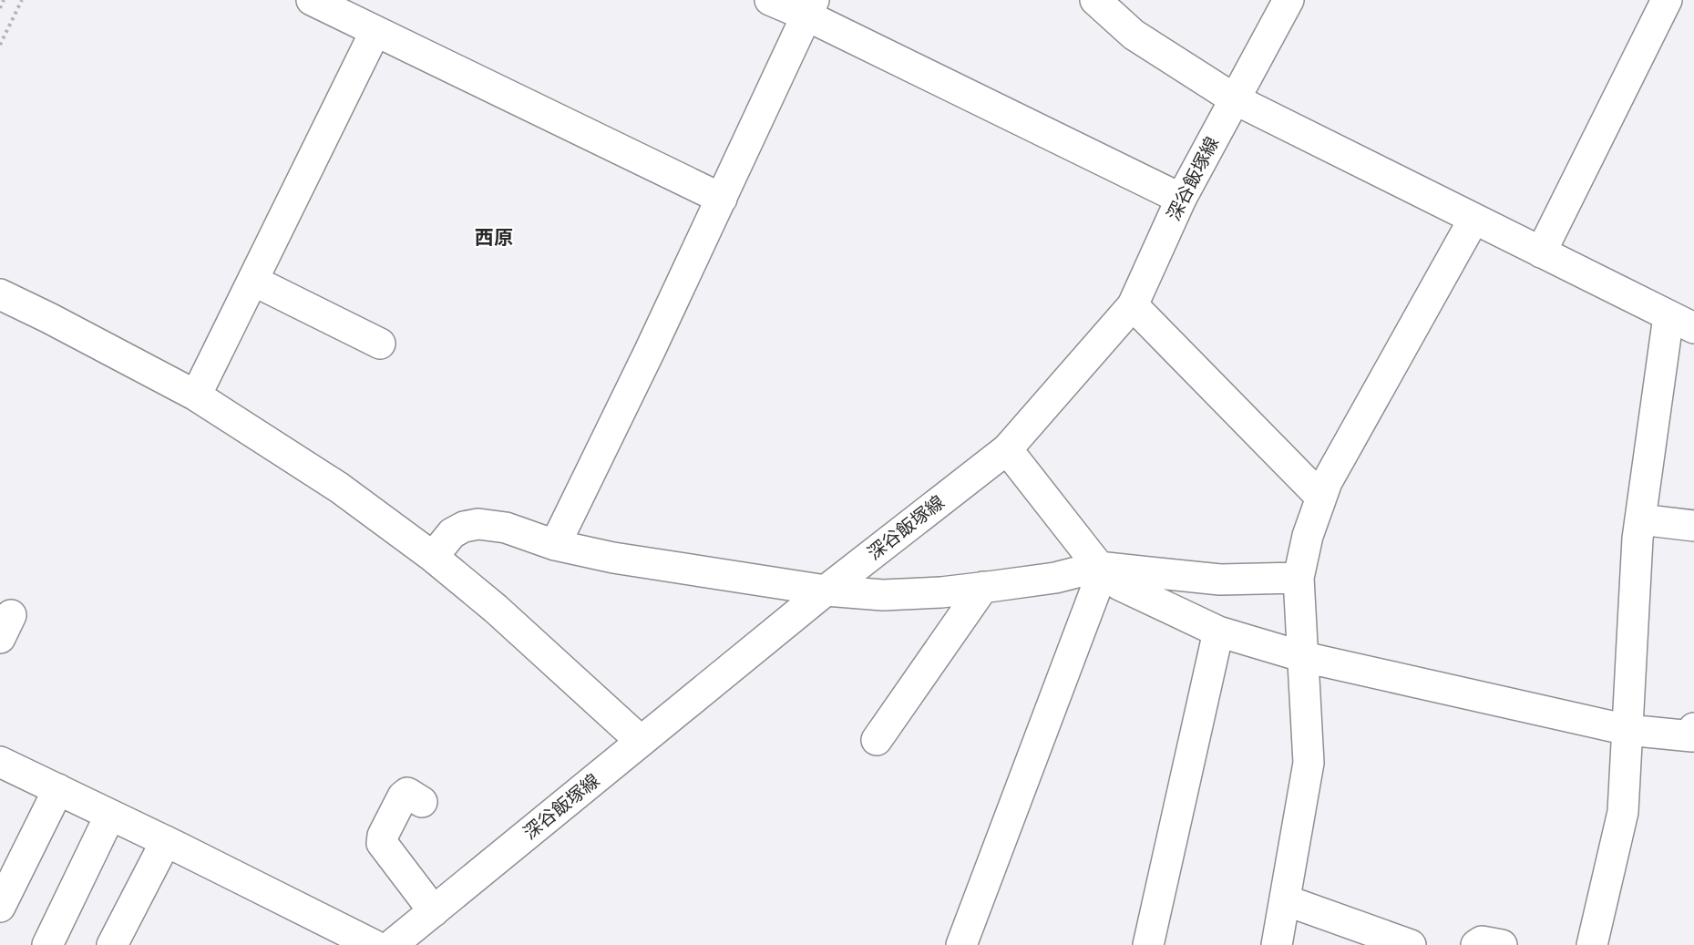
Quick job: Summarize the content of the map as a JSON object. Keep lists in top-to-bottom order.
{
  "streets": {
    "street": ["深谷飯塚線"]
  },
  "districts": ["西原"]
}
